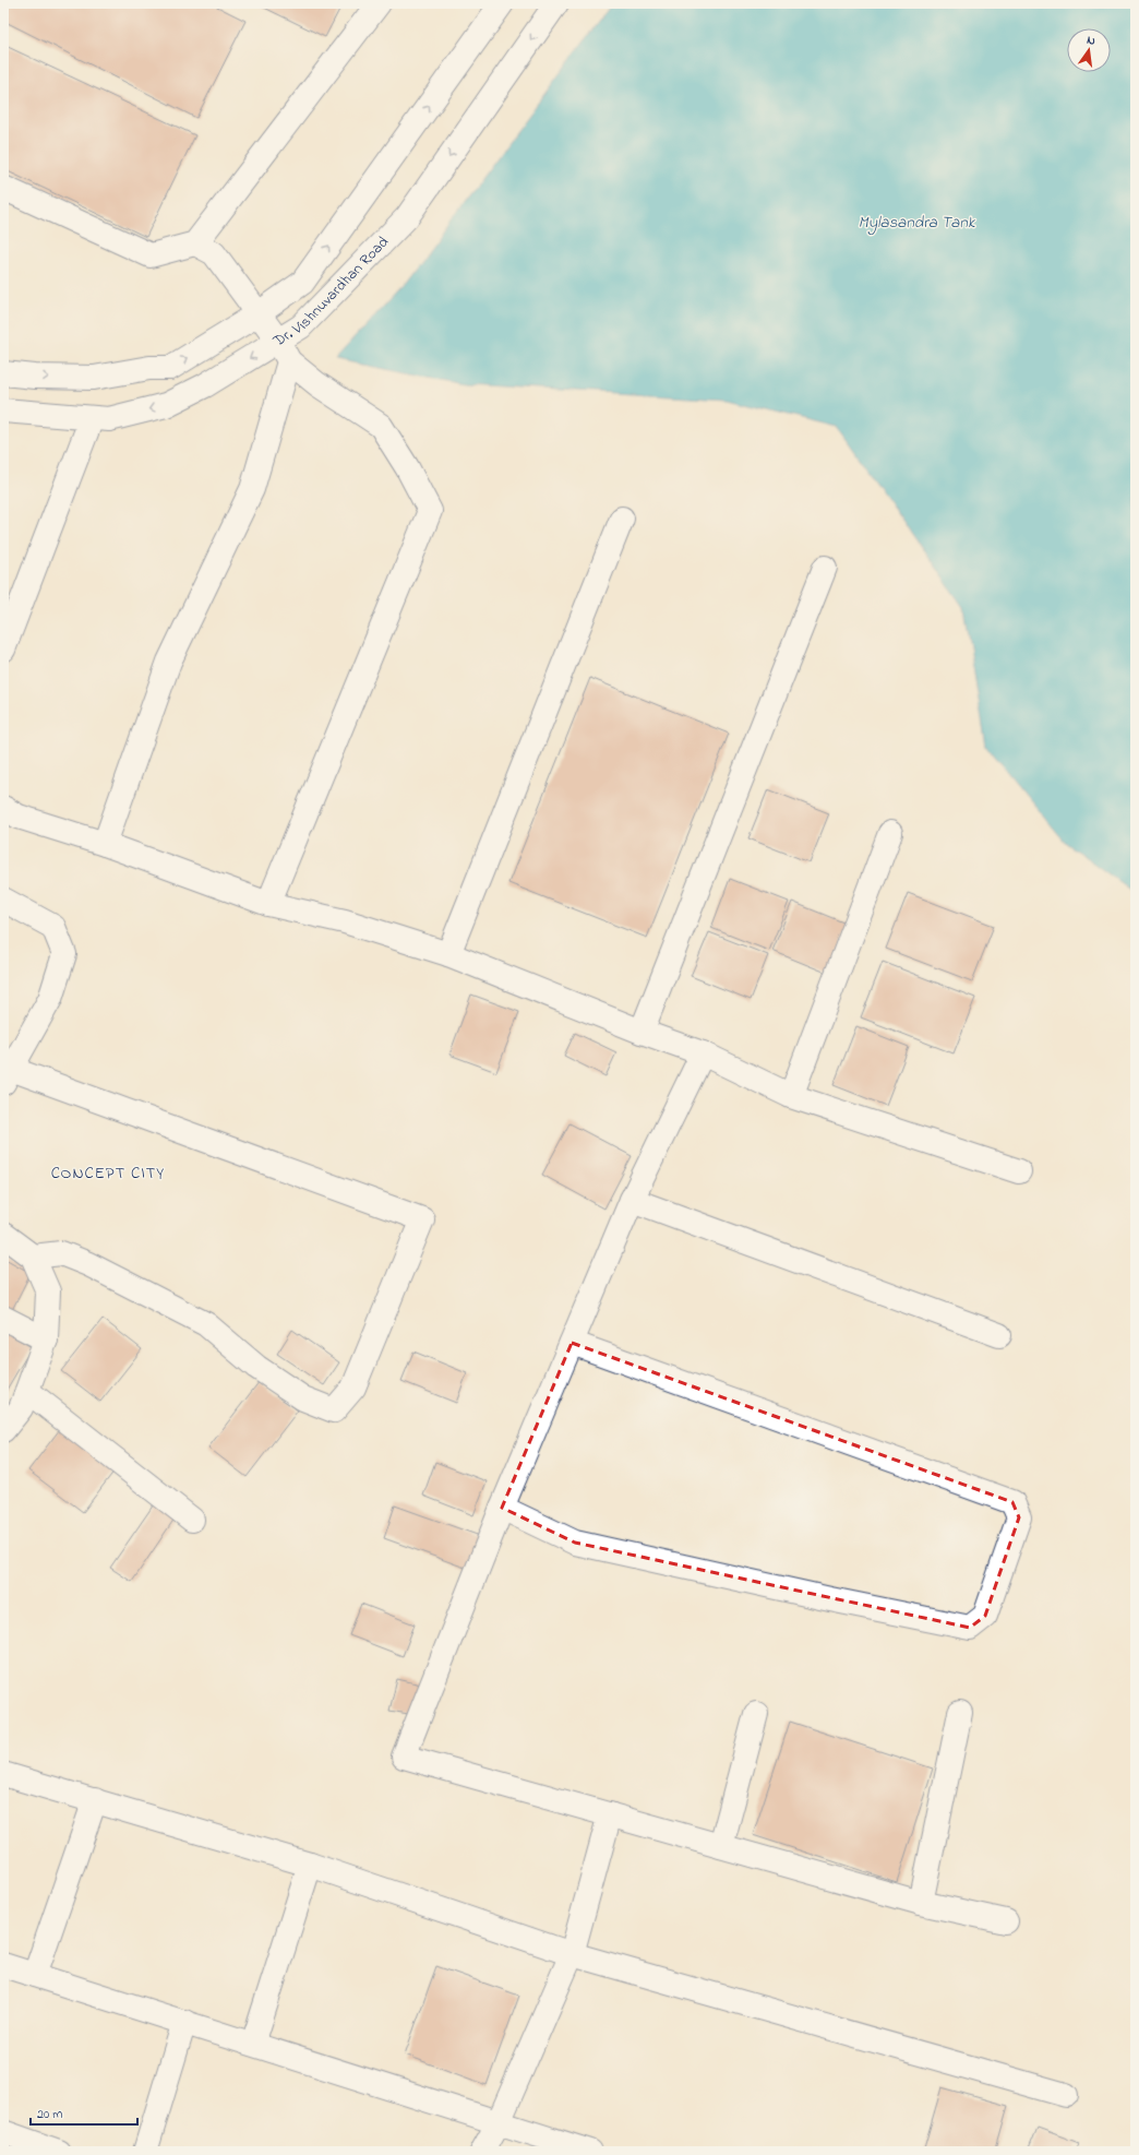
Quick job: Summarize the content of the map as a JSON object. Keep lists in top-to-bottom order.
{
  "streets": {
    "street": ["Dr. Vishnuvardhan Road"]
  },
  "districts": ["CONCEPT CITY"],
  "water": ["Mylasandra Tank"],
  "scale_bar": "20 m",
  "north": "top"
}
